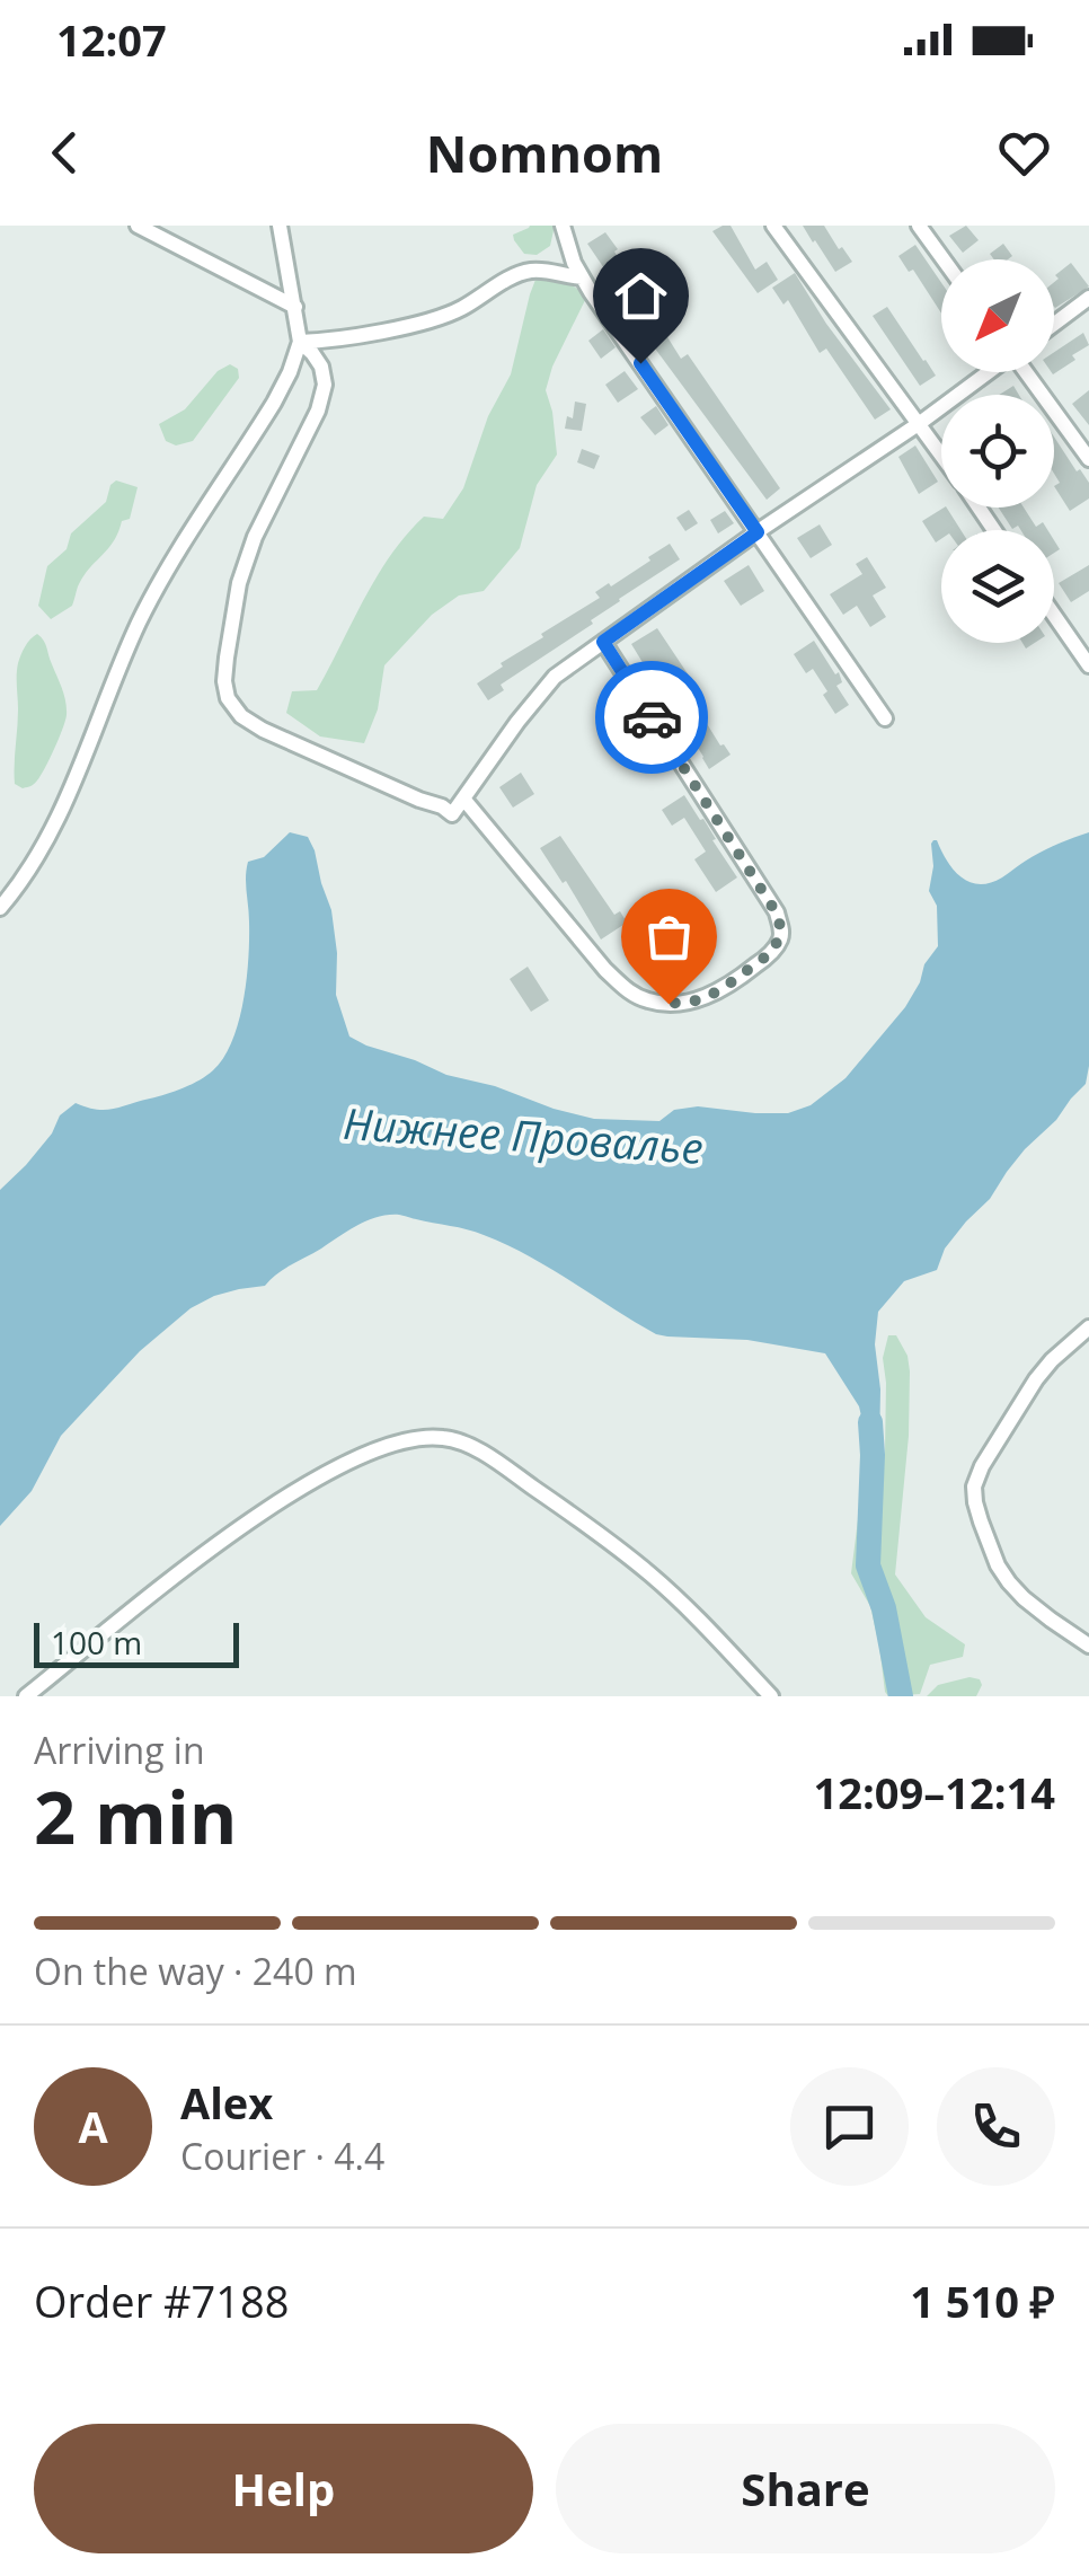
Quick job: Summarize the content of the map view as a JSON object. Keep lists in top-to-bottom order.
{
  "water": ["Нижнее Провалье"],
  "scale_bar": "100 m",
  "north": "bottom left",
  "page": {
    "status": "12:07",
    "header": "Nomnom",
    "scale": "100 m",
    "heading": ["2 min", "Arriving in", "12:09–12:14"],
    "panel": [
      "Alex",
      "Courier · 4.4",
      "Order #7188",
      "1 510 ₽"
    ],
    "bar": "On the way · 240 m",
    "round": "A",
    "buttons": ["Help", "Share"]
  }
}
